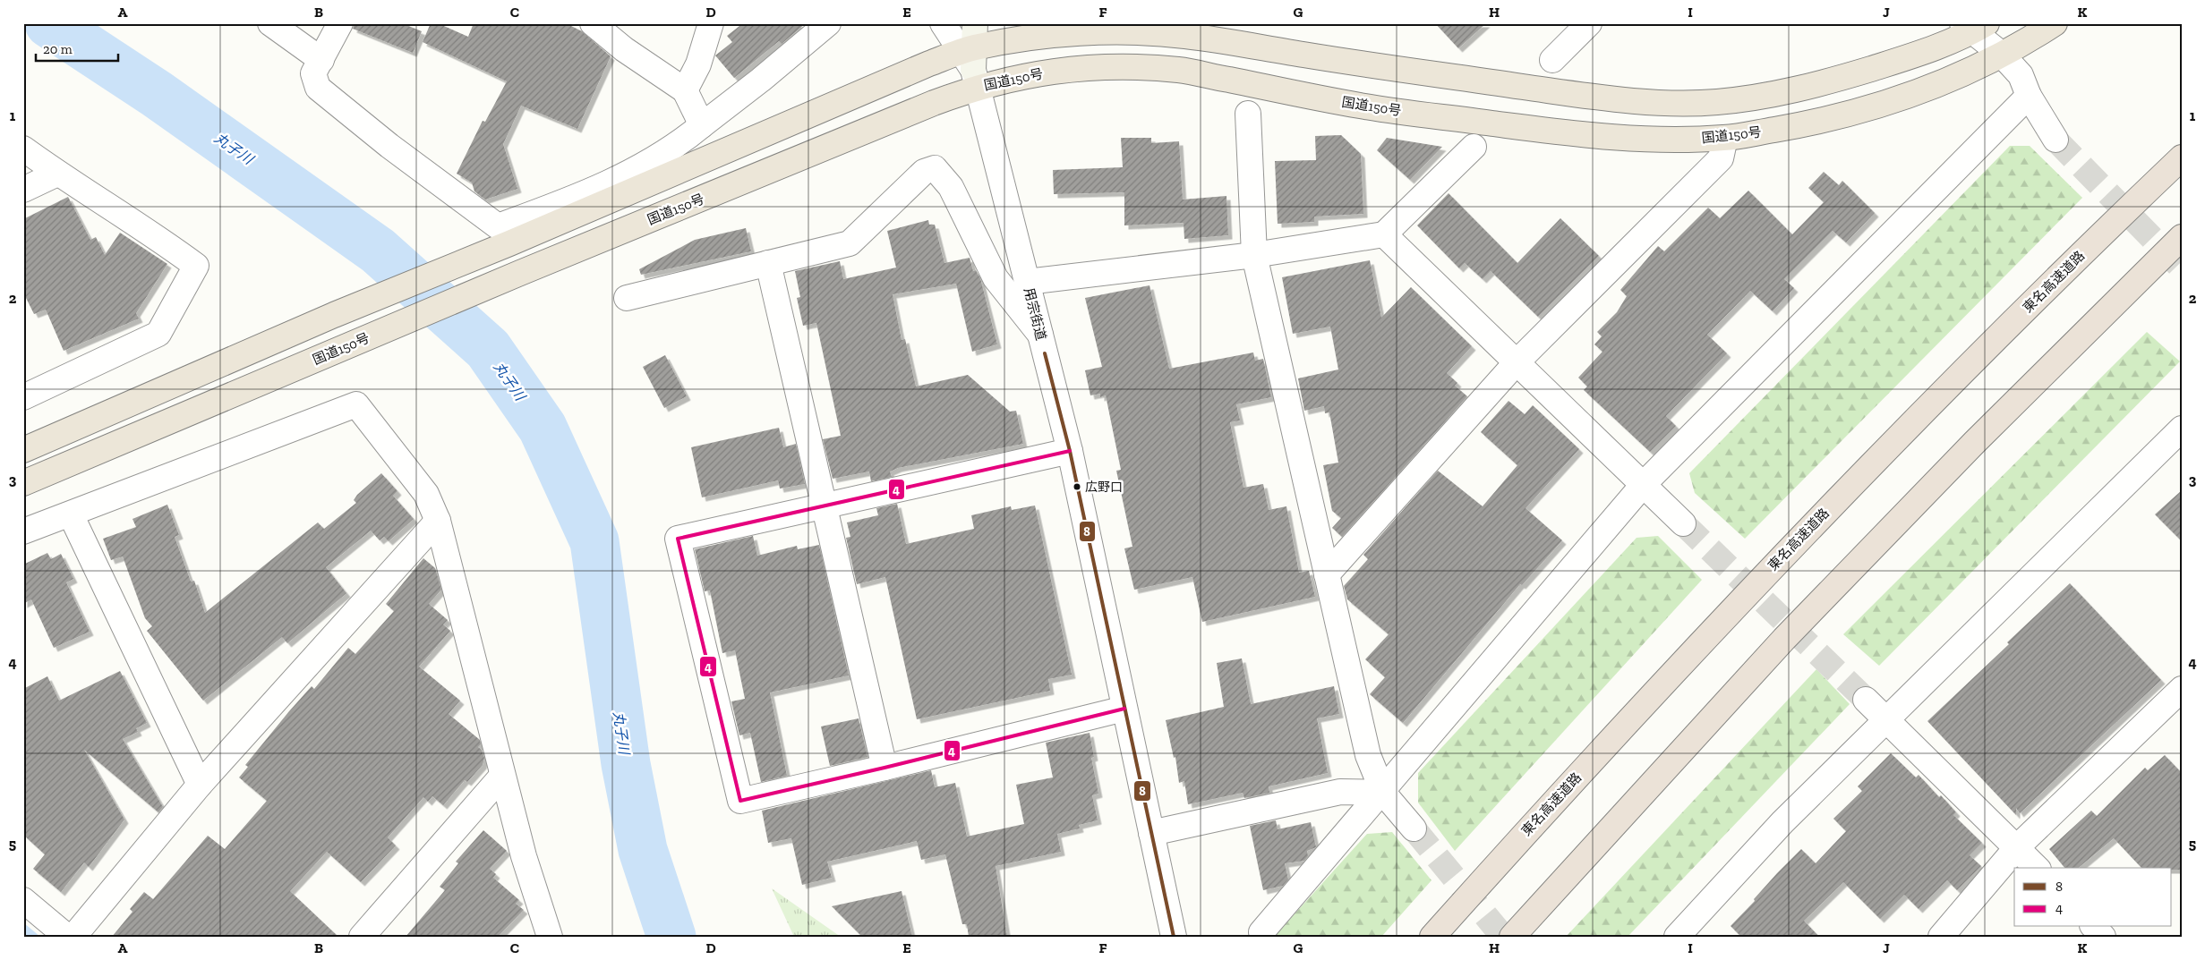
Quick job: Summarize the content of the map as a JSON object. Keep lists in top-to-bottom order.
{
  "streets": {
    "highway": ["国道150号", "東名高速道路"],
    "main road": ["用宗街道"]
  },
  "crossings": [
    ["国道150号", "用宗街道"]
  ],
  "water": ["丸子川"],
  "places": ["広野口"],
  "lines": ["transit line 8", "transit line 4"],
  "legend": ["8", "4"],
  "scale_bar": "20 m",
  "grid": {
    "columns": [
      "A",
      "B",
      "C",
      "D",
      "E",
      "F",
      "G",
      "H",
      "I",
      "J",
      "K"
    ],
    "rows": [
      "1",
      "2",
      "3",
      "4",
      "5"
    ]
  }
}
